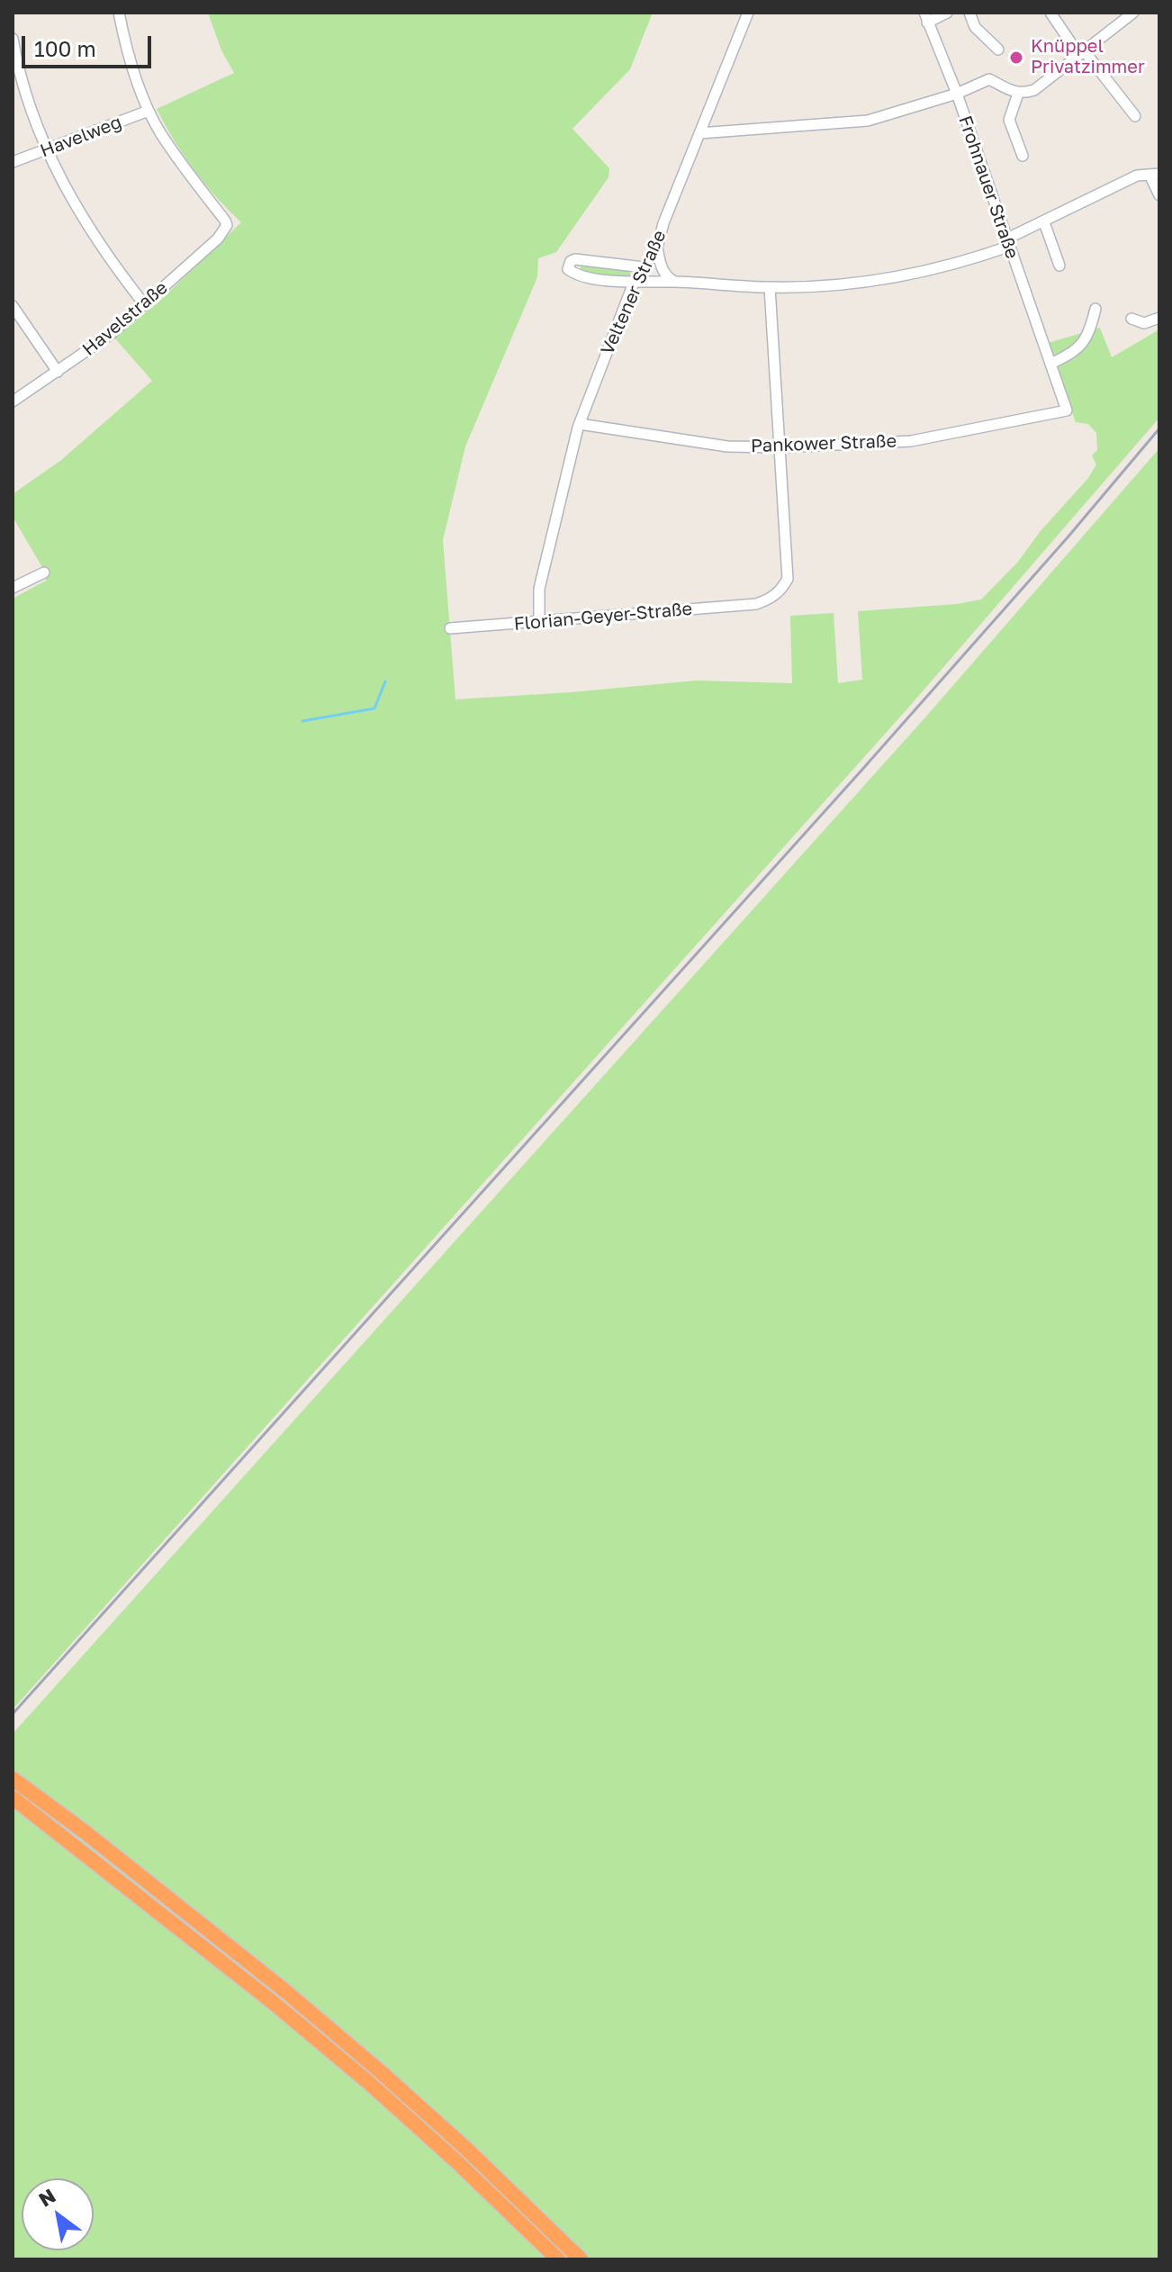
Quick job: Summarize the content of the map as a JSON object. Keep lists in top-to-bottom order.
{
  "streets": {
    "street": [
      "Havelweg",
      "Frohnauer Straße",
      "Veltener Straße",
      "Havelstraße",
      "Pankower Straße",
      "Florian-Geyer-Straße"
    ]
  },
  "crossings": [
    ["Havelweg", "Havelstraße"],
    ["Frohnauer Straße", "Pankower Straße"],
    ["Veltener Straße", "Pankower Straße"],
    ["Veltener Straße", "Florian-Geyer-Straße"],
    ["Pankower Straße", "Florian-Geyer-Straße"]
  ],
  "places": ["Knüppel Privatzimmer"],
  "scale_bar": "100 m",
  "north": "top left"
}
